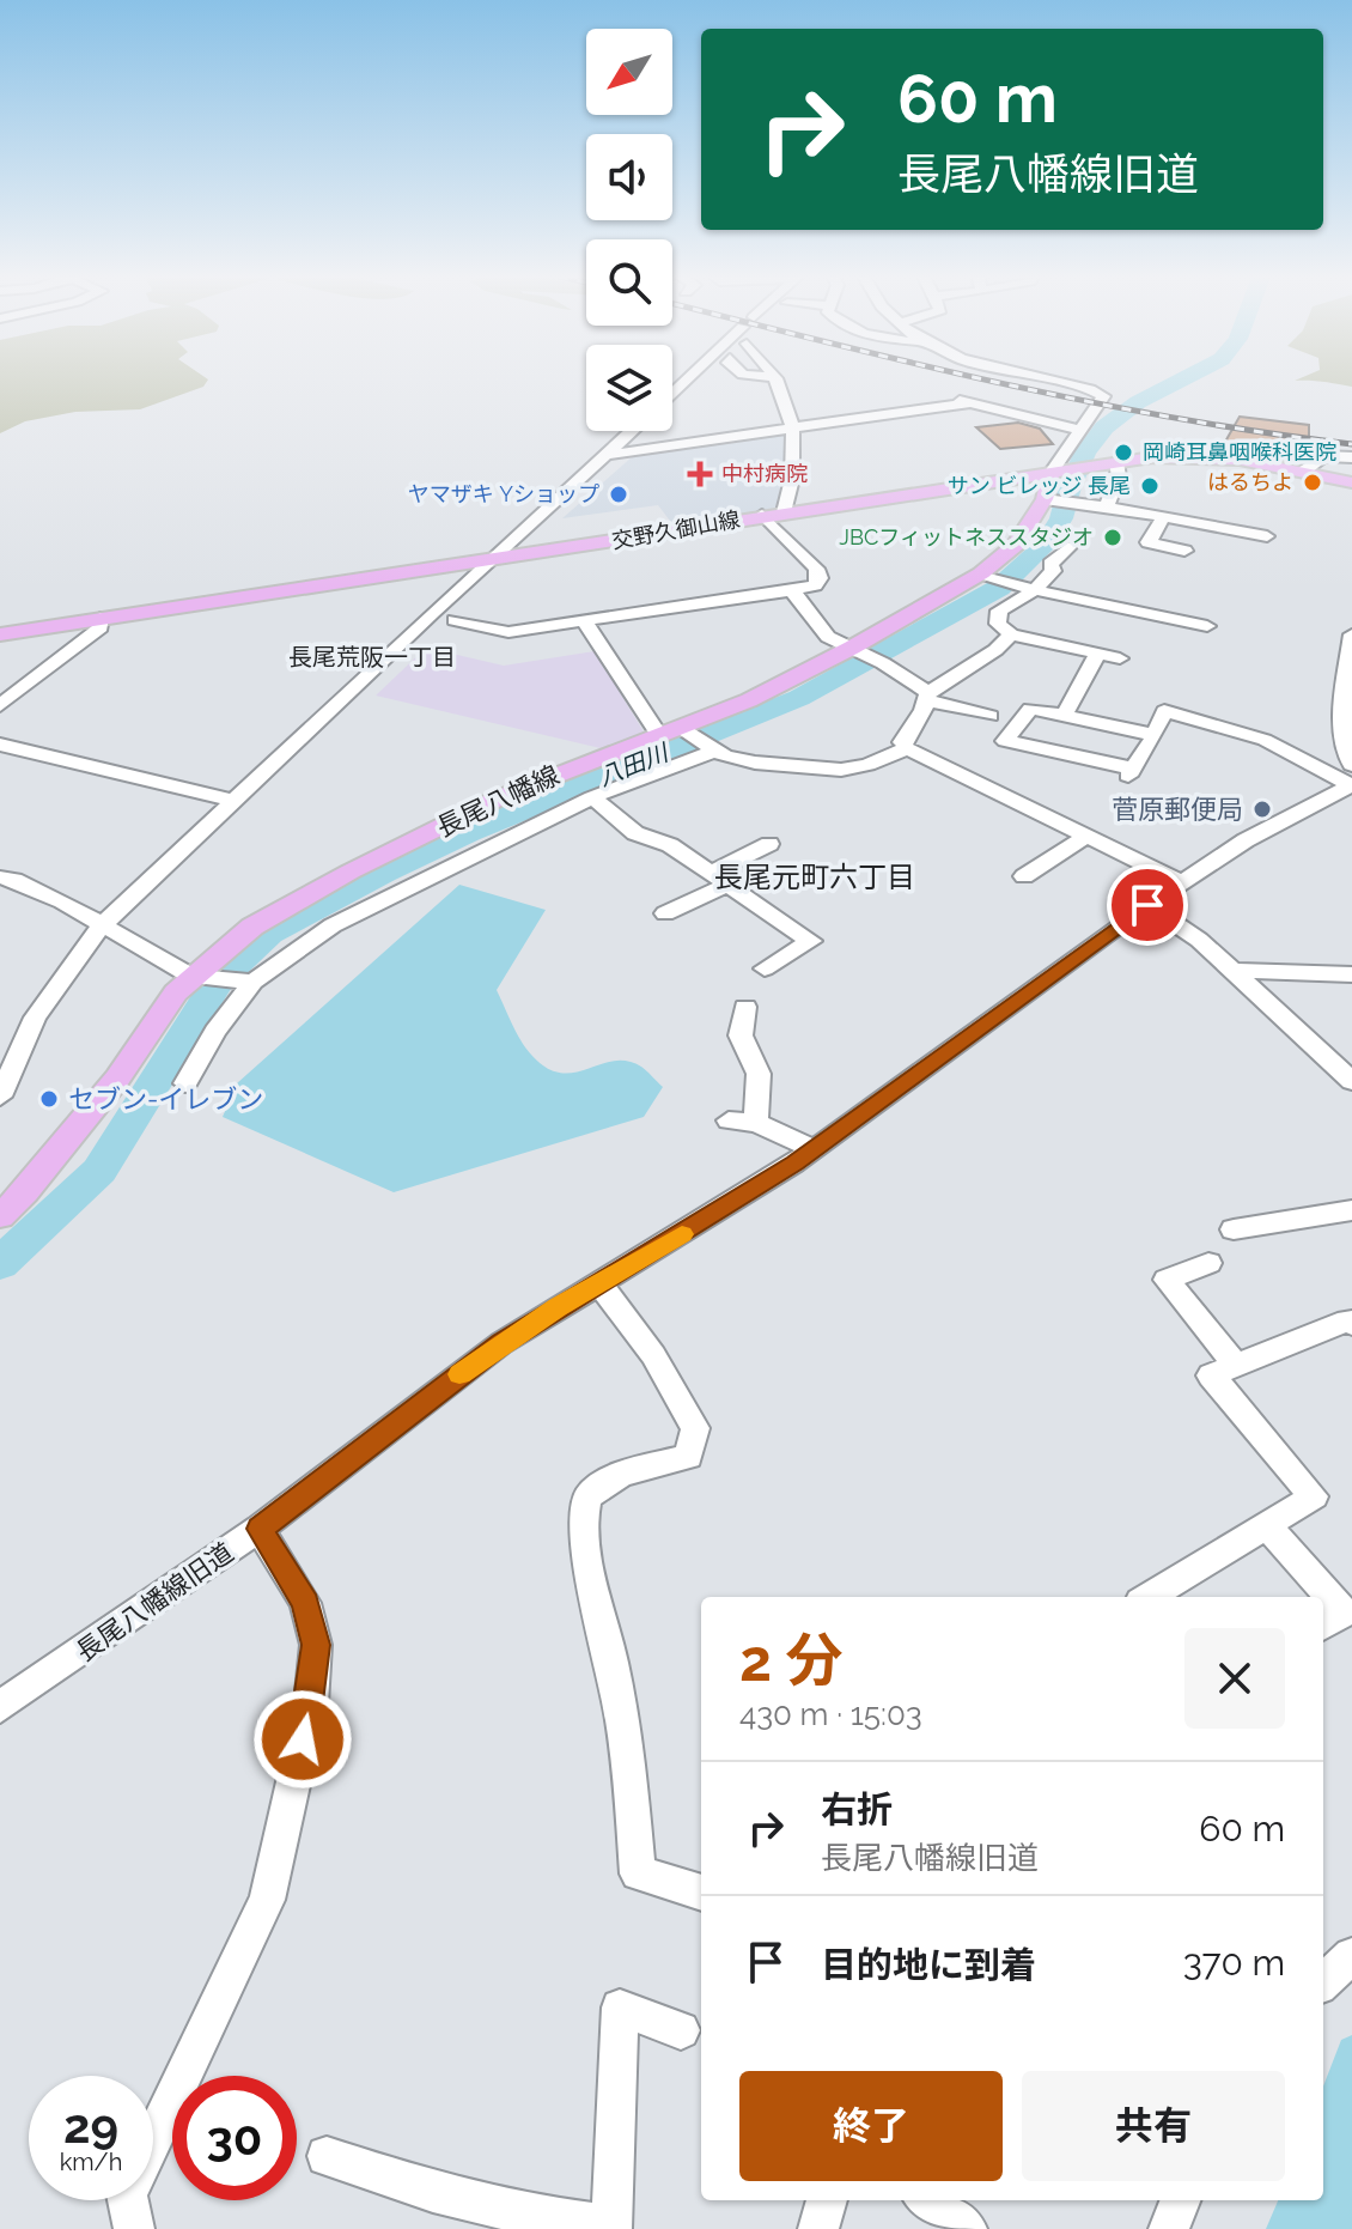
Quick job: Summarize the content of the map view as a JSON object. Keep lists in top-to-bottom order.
{
  "streets": {
    "main road": ["交野久御山線", "長尾八幡線"],
    "street": ["長尾八幡線旧道"]
  },
  "crossings": [
    ["交野久御山線", "長尾八幡線"]
  ],
  "districts": ["長尾荒阪一丁目", "長尾元町六丁目"],
  "water": ["八田川"],
  "places": {
    "other": [
      "岡崎耳鼻咽喉科医院",
      "はるちよ",
      "サン ビレッジ 長尾",
      "ヤマザキ Yショップ",
      "JBCフィットネススタジオ",
      "菅原郵便局",
      "セブン-イレブン"
    ],
    "health": ["中村病院"]
  },
  "north": "bottom left",
  "page": {
    "turn": ["60 m", "長尾八幡線旧道"],
    "heading": ["2 分", "430 m · 15:03"],
    "list": [
      {
        "name": "右折",
        "note": "長尾八幡線旧道",
        "value": "60 m"
      },
      {
        "name": "目的地に到着",
        "value": "370 m"
      }
    ],
    "buttons": ["終了", "共有"],
    "speed": "29 km/h",
    "limit": "30"
  }
}
